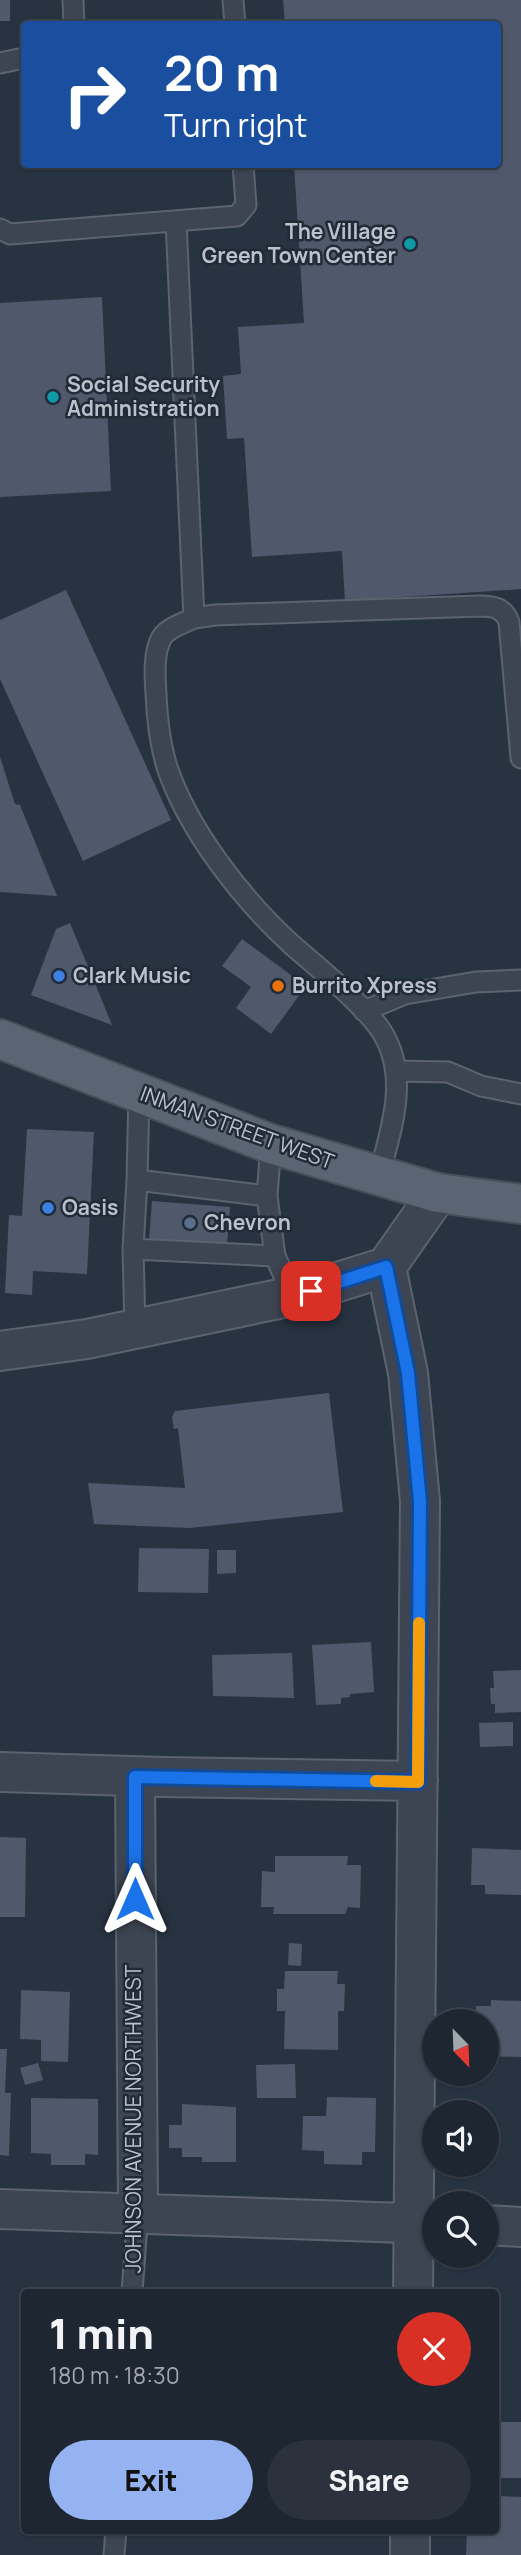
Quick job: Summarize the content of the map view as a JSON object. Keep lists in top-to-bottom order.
{
  "streets": {
    "main road": ["INMAN STREET WEST"],
    "street": ["JOHNSON AVENUE NORTHWEST"]
  },
  "places": [
    "The Village Green Town Center",
    "Social Security Administration",
    "Clark Music",
    "Burrito Xpress",
    "Oasis",
    "Chevron"
  ],
  "north": "bottom right",
  "page": {
    "turn": ["20 m", "Turn right"],
    "heading": ["1 min", "180 m · 18:30"],
    "buttons": ["Exit", "Share"]
  }
}
